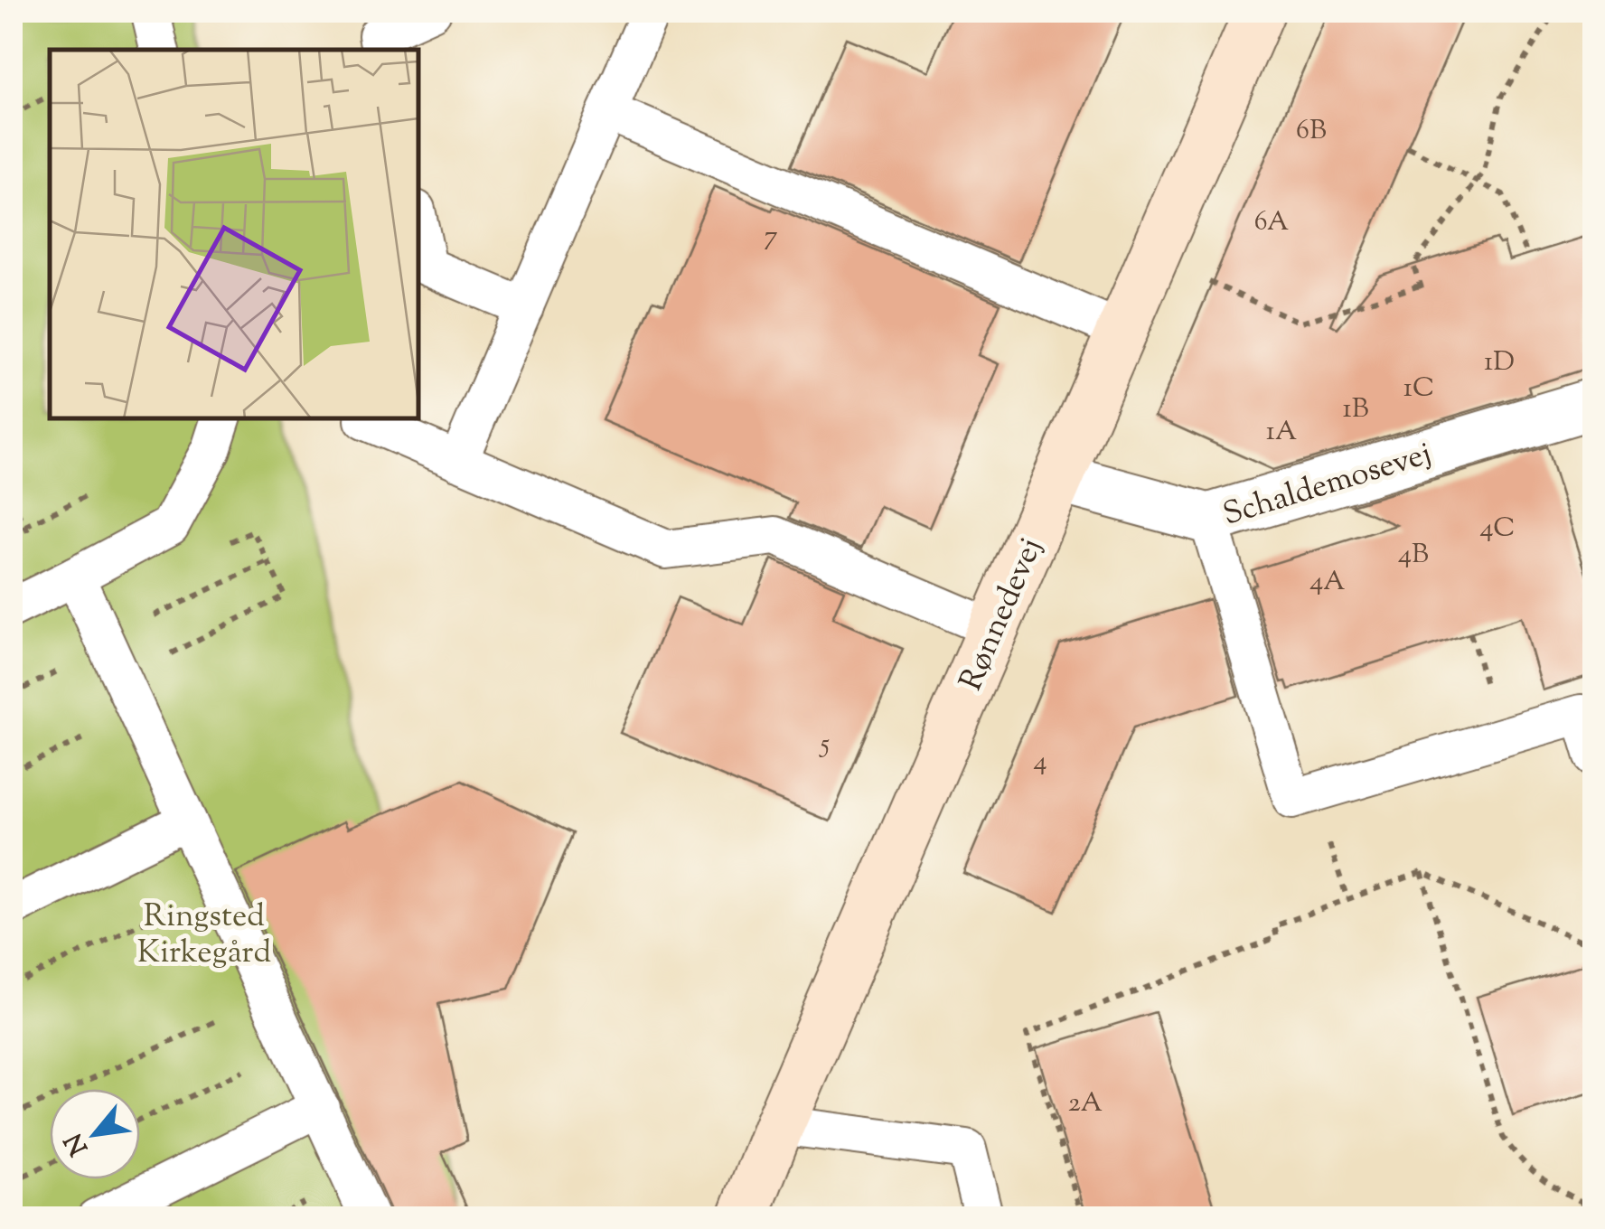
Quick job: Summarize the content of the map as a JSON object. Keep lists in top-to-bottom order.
{
  "streets": {
    "street": ["Schaldemosevej", "Rønnedevej"]
  },
  "crossings": [
    ["Schaldemosevej", "Rønnedevej"]
  ],
  "parks": ["Ringsted Kirkegård"],
  "house_numbers": [
    "6B",
    "6A",
    "7",
    "1D",
    "1C",
    "1B",
    "1A",
    "4C",
    "4B",
    "4A",
    "5",
    "4",
    "2A"
  ],
  "north": "bottom left"
}
